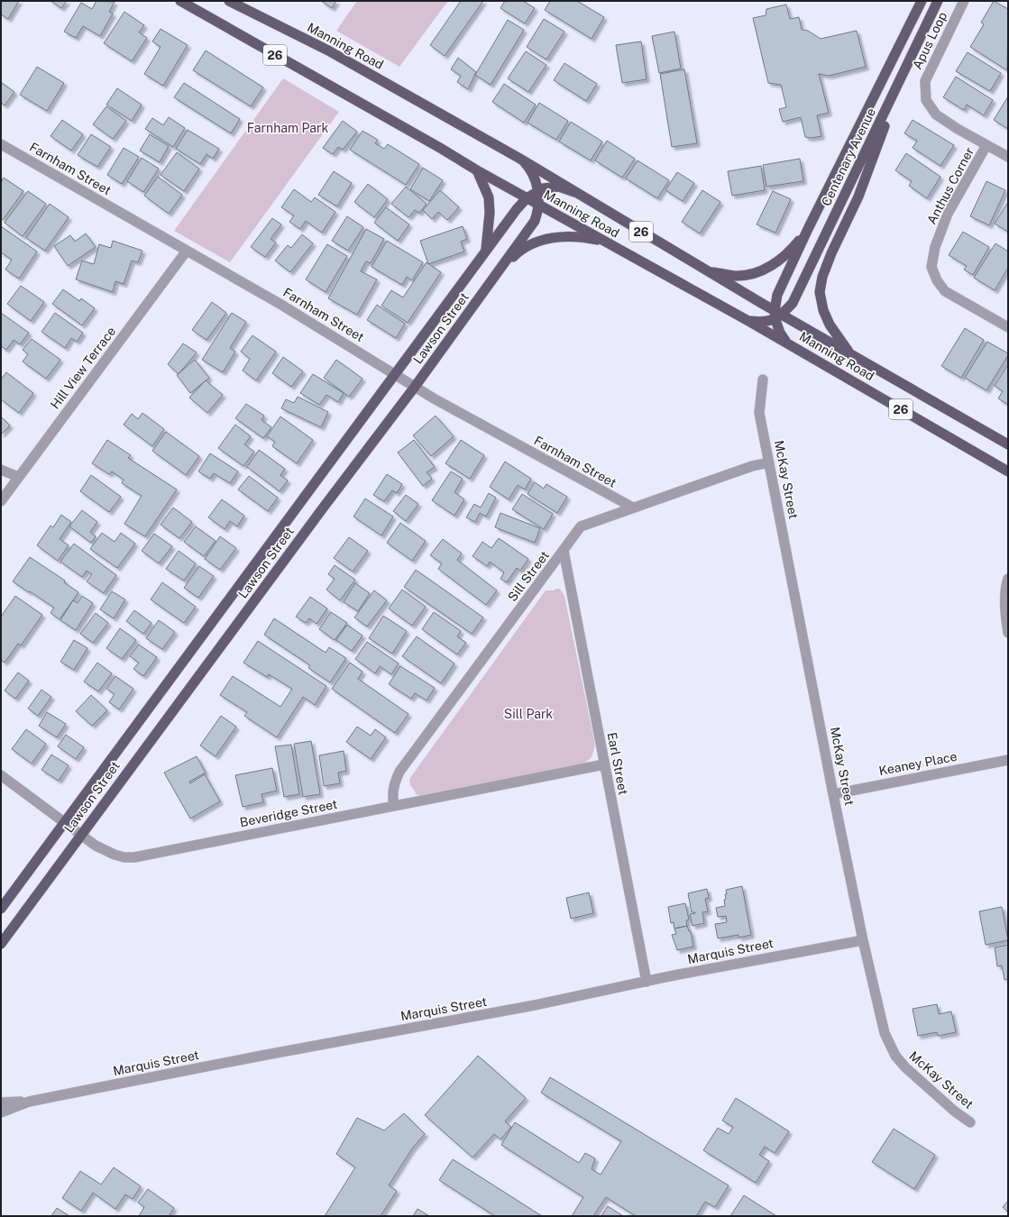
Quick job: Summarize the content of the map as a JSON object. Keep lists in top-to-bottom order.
{
  "streets": {
    "main road": [
      "Manning Road",
      "26",
      "Centenary Avenue",
      "Lawson Street"
    ],
    "street": [
      "Apus Loop",
      "Farnham Street",
      "Anthus Corner",
      "Hill View Terrace",
      "McKay Street",
      "Sill Street",
      "Earl Street",
      "Keaney Place",
      "Beveridge Street",
      "Marquis Street"
    ]
  },
  "crossings": [
    ["Apus Loop", "Anthus Corner"],
    ["Manning Road", "Centenary Avenue"],
    ["Manning Road", "Lawson Street"],
    ["Farnham Street", "Lawson Street"],
    ["Farnham Street", "Hill View Terrace"],
    ["Farnham Street", "Sill Street"],
    ["Lawson Street", "Beveridge Street"],
    ["McKay Street", "Sill Street"],
    ["McKay Street", "Keaney Place"],
    ["McKay Street", "Marquis Street"],
    ["Sill Street", "Earl Street"],
    ["Sill Street", "Beveridge Street"],
    ["Earl Street", "Beveridge Street"],
    ["Earl Street", "Marquis Street"]
  ],
  "parks": ["Farnham Park", "Sill Park"]
}
